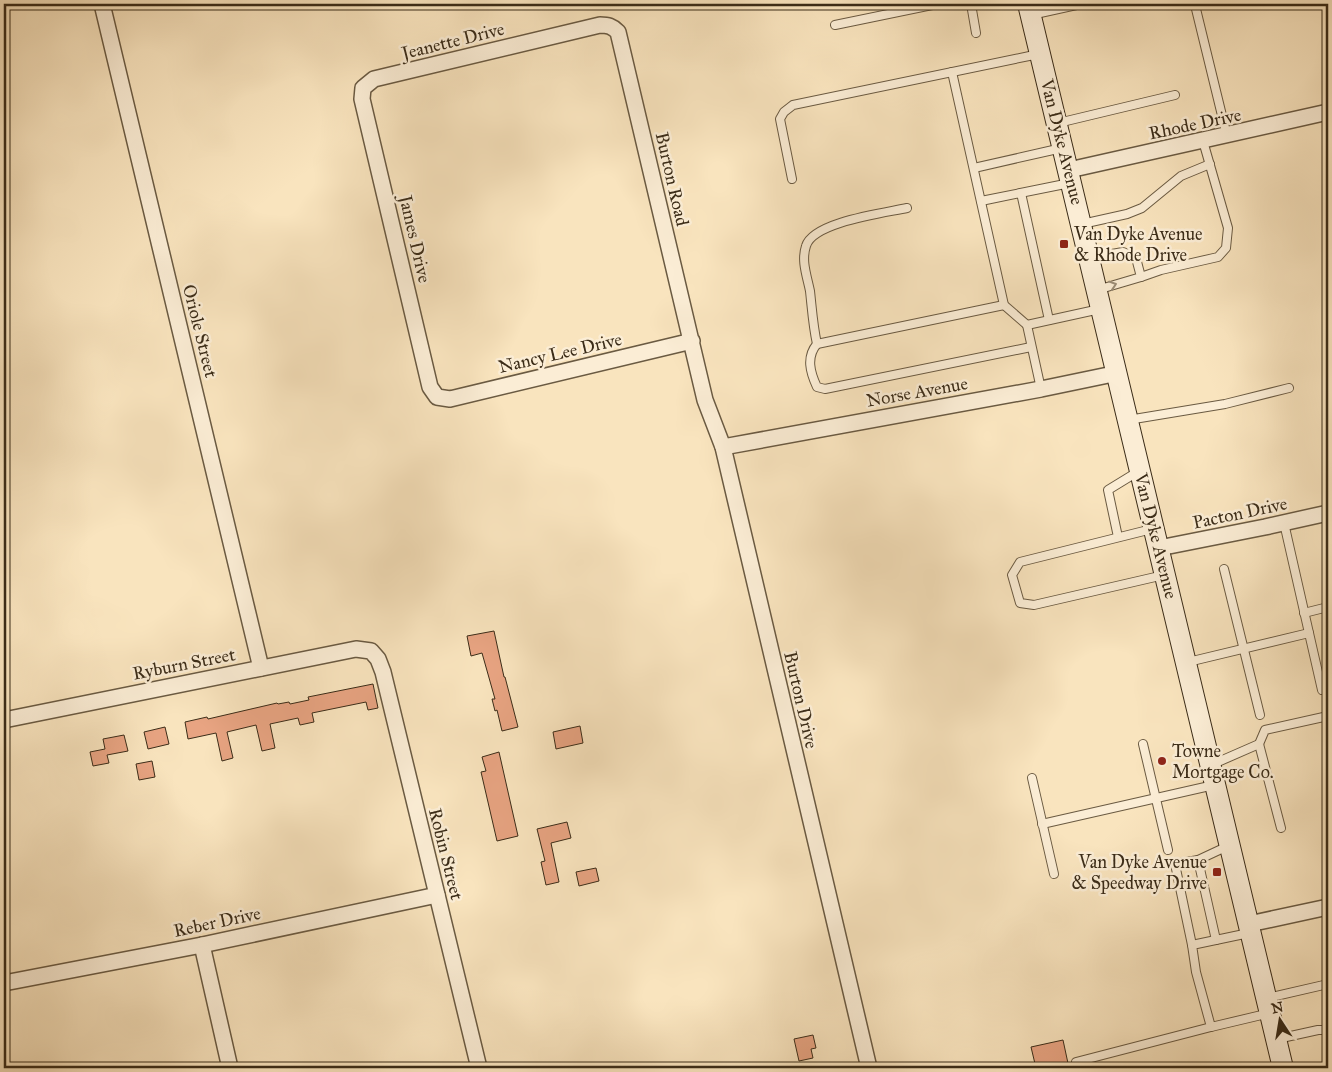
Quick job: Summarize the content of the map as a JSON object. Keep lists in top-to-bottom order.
{
  "streets": {
    "main road": ["Van Dyke Avenue"],
    "street": [
      "Jeanette Drive",
      "Rhode Drive",
      "Burton Road",
      "James Drive",
      "Oriole Street",
      "Nancy Lee Drive",
      "Norse Avenue",
      "Pacton Drive",
      "Ryburn Street",
      "Burton Drive",
      "Robin Street",
      "Reber Drive"
    ]
  },
  "crossings": [
    ["Jeanette Drive", "Burton Road"],
    ["Jeanette Drive", "James Drive"],
    ["Rhode Drive", "Van Dyke Avenue"],
    ["Van Dyke Avenue", "Norse Avenue"],
    ["Van Dyke Avenue", "Pacton Drive"],
    ["Burton Road", "Nancy Lee Drive"],
    ["Burton Road", "Burton Drive"],
    ["James Drive", "Nancy Lee Drive"],
    ["Oriole Street", "Ryburn Street"],
    ["Nancy Lee Drive", "Burton Drive"],
    ["Norse Avenue", "Burton Drive"],
    ["Ryburn Street", "Robin Street"],
    ["Robin Street", "Reber Drive"]
  ],
  "places": {
    "transit": ["Van Dyke Avenue & Rhode Drive", "Van Dyke Avenue & Speedway Drive"],
    "other": ["Towne Mortgage Co."]
  },
  "north": "top"
}
